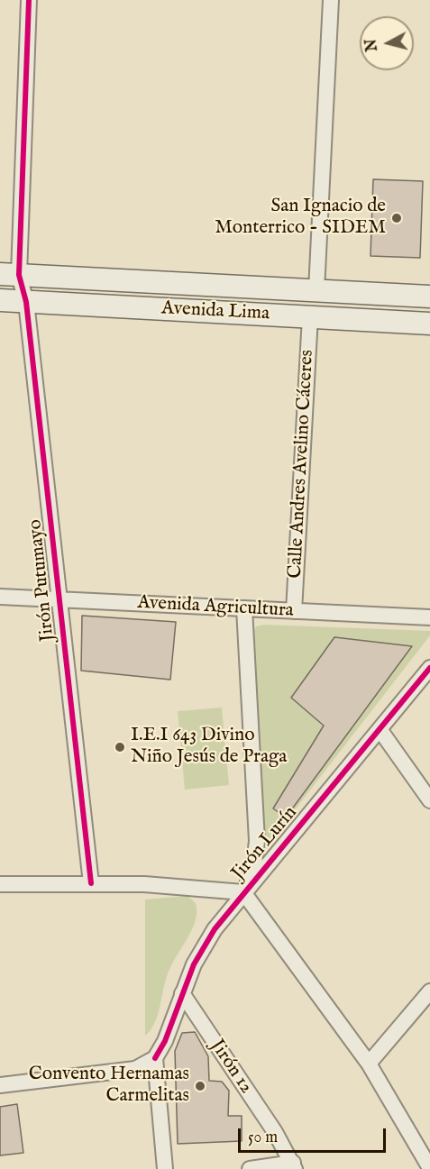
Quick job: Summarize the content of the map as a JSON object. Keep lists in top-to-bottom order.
{
  "streets": {
    "main road": ["Avenida Lima"],
    "street": [
      "Calle Andres Avelino Cáceres",
      "Jirón Putumayo",
      "Avenida Agricultura",
      "Jirón Lurín",
      "Jirón 12"
    ]
  },
  "crossings": [
    ["Avenida Lima", "Calle Andres Avelino Cáceres"],
    ["Avenida Lima", "Jirón Putumayo"],
    ["Calle Andres Avelino Cáceres", "Avenida Agricultura"],
    ["Jirón Putumayo", "Avenida Agricultura"],
    ["Jirón Lurín", "Jirón 12"]
  ],
  "places": ["San Ignacio de Monterrico - SIDEM", "I.E.I 643 Divino Niño Jesús de Praga", "Convento Hernamas Carmelitas"],
  "scale_bar": "50 m",
  "north": "left"
}
